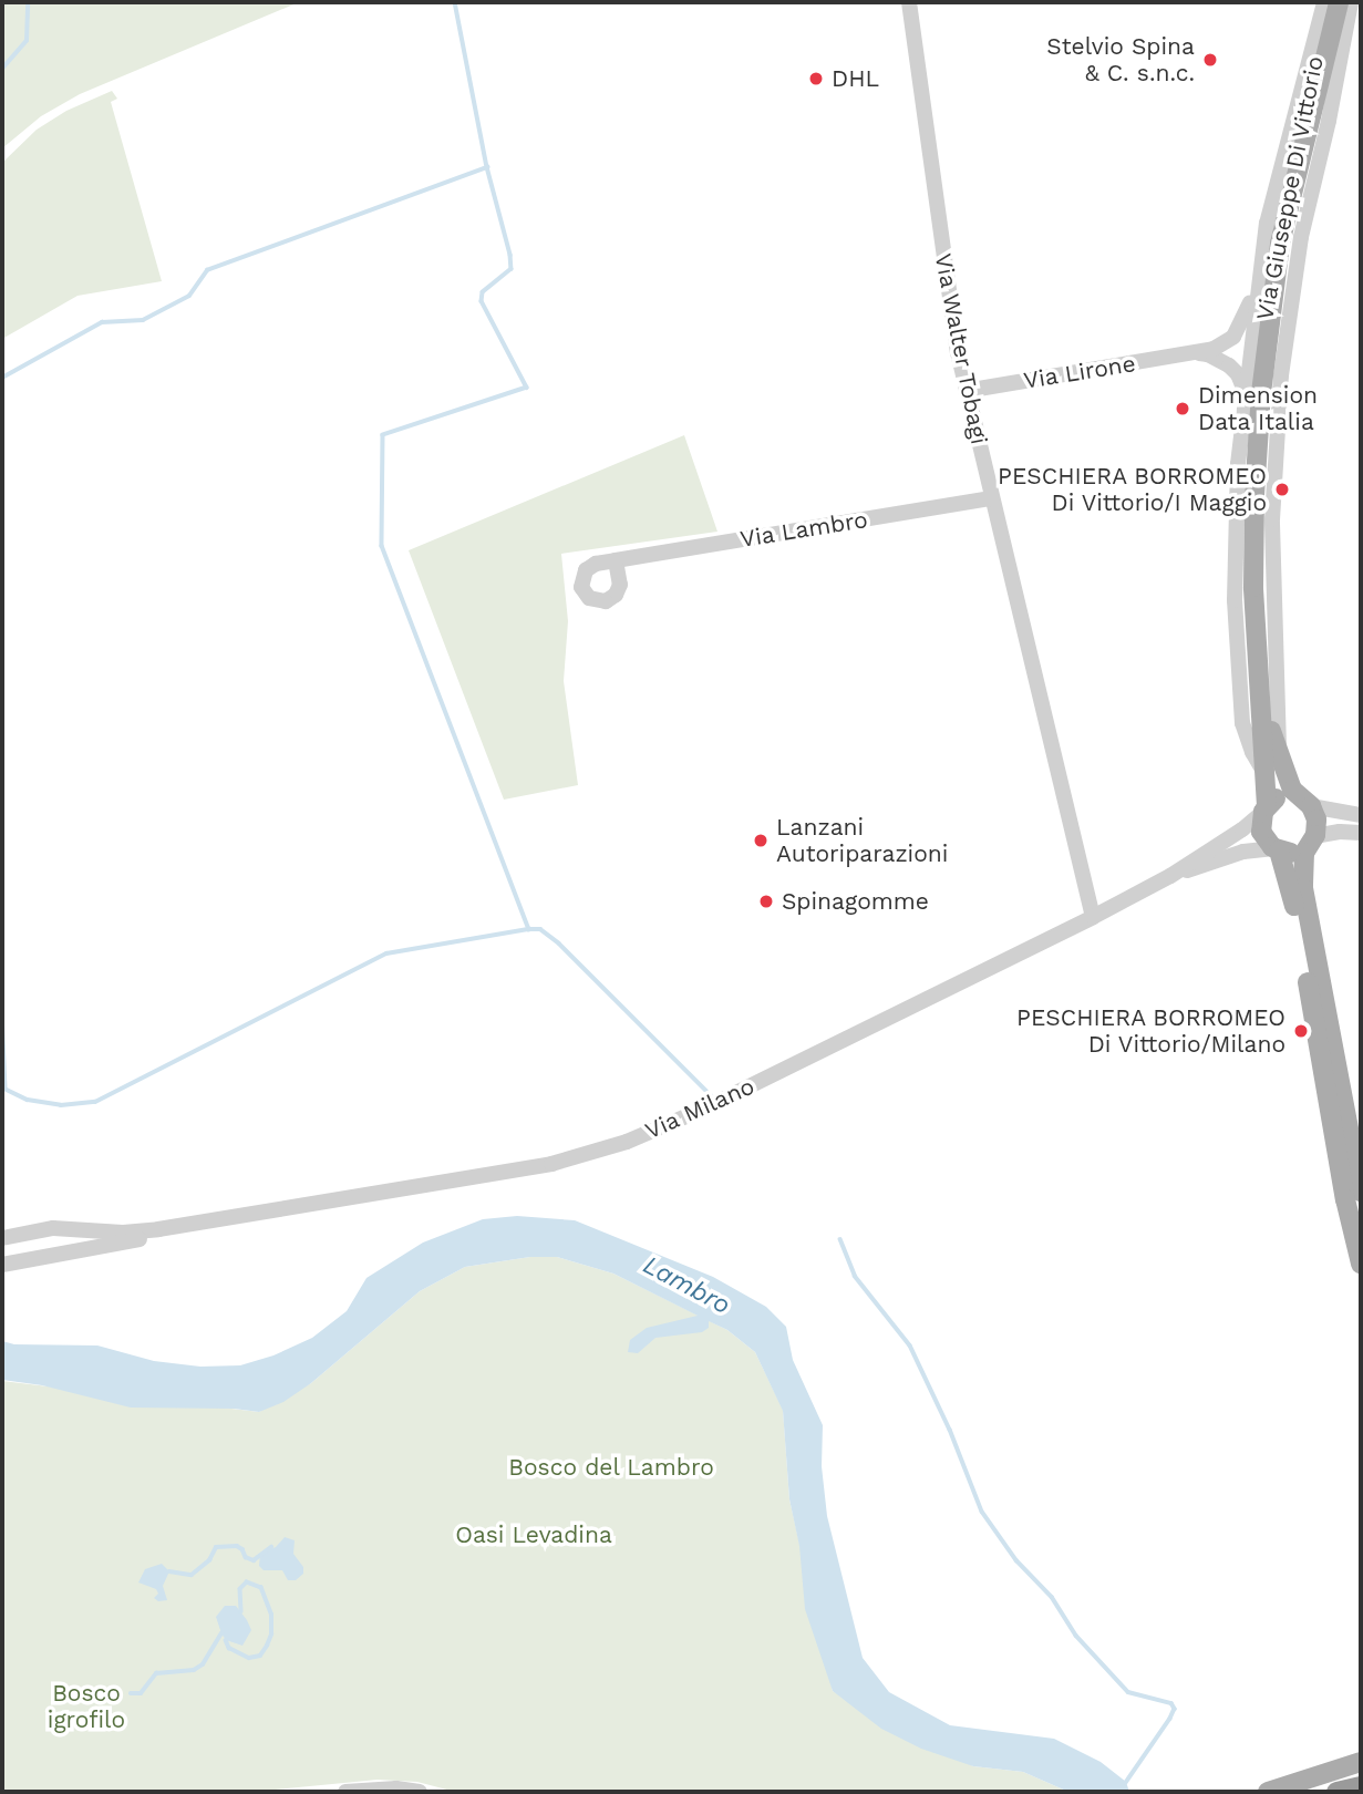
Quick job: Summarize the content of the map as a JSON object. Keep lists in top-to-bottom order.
{
  "streets": {
    "main road": ["Via Giuseppe Di Vittorio"],
    "street": [
      "Via Walter Tobagi",
      "Via Lirone",
      "Via Lambro",
      "Via Milano"
    ]
  },
  "crossings": [
    ["Via Giuseppe Di Vittorio", "Via Lirone"],
    ["Via Giuseppe Di Vittorio", "Via Milano"],
    ["Via Walter Tobagi", "Via Lirone"],
    ["Via Walter Tobagi", "Via Lambro"],
    ["Via Walter Tobagi", "Via Milano"]
  ],
  "water": ["Lambro"],
  "parks": ["Bosco del Lambro", "Oasi Levadina", "Bosco igrofilo"],
  "places": [
    "Stelvio Spina & C. s.n.c.",
    "DHL",
    "Dimension Data Italia",
    "PESCHIERA BORROMEO Di Vittorio/I Maggio",
    "Lanzani Autoriparazioni",
    "Spinagomme",
    "PESCHIERA BORROMEO Di Vittorio/Milano"
  ]
}
